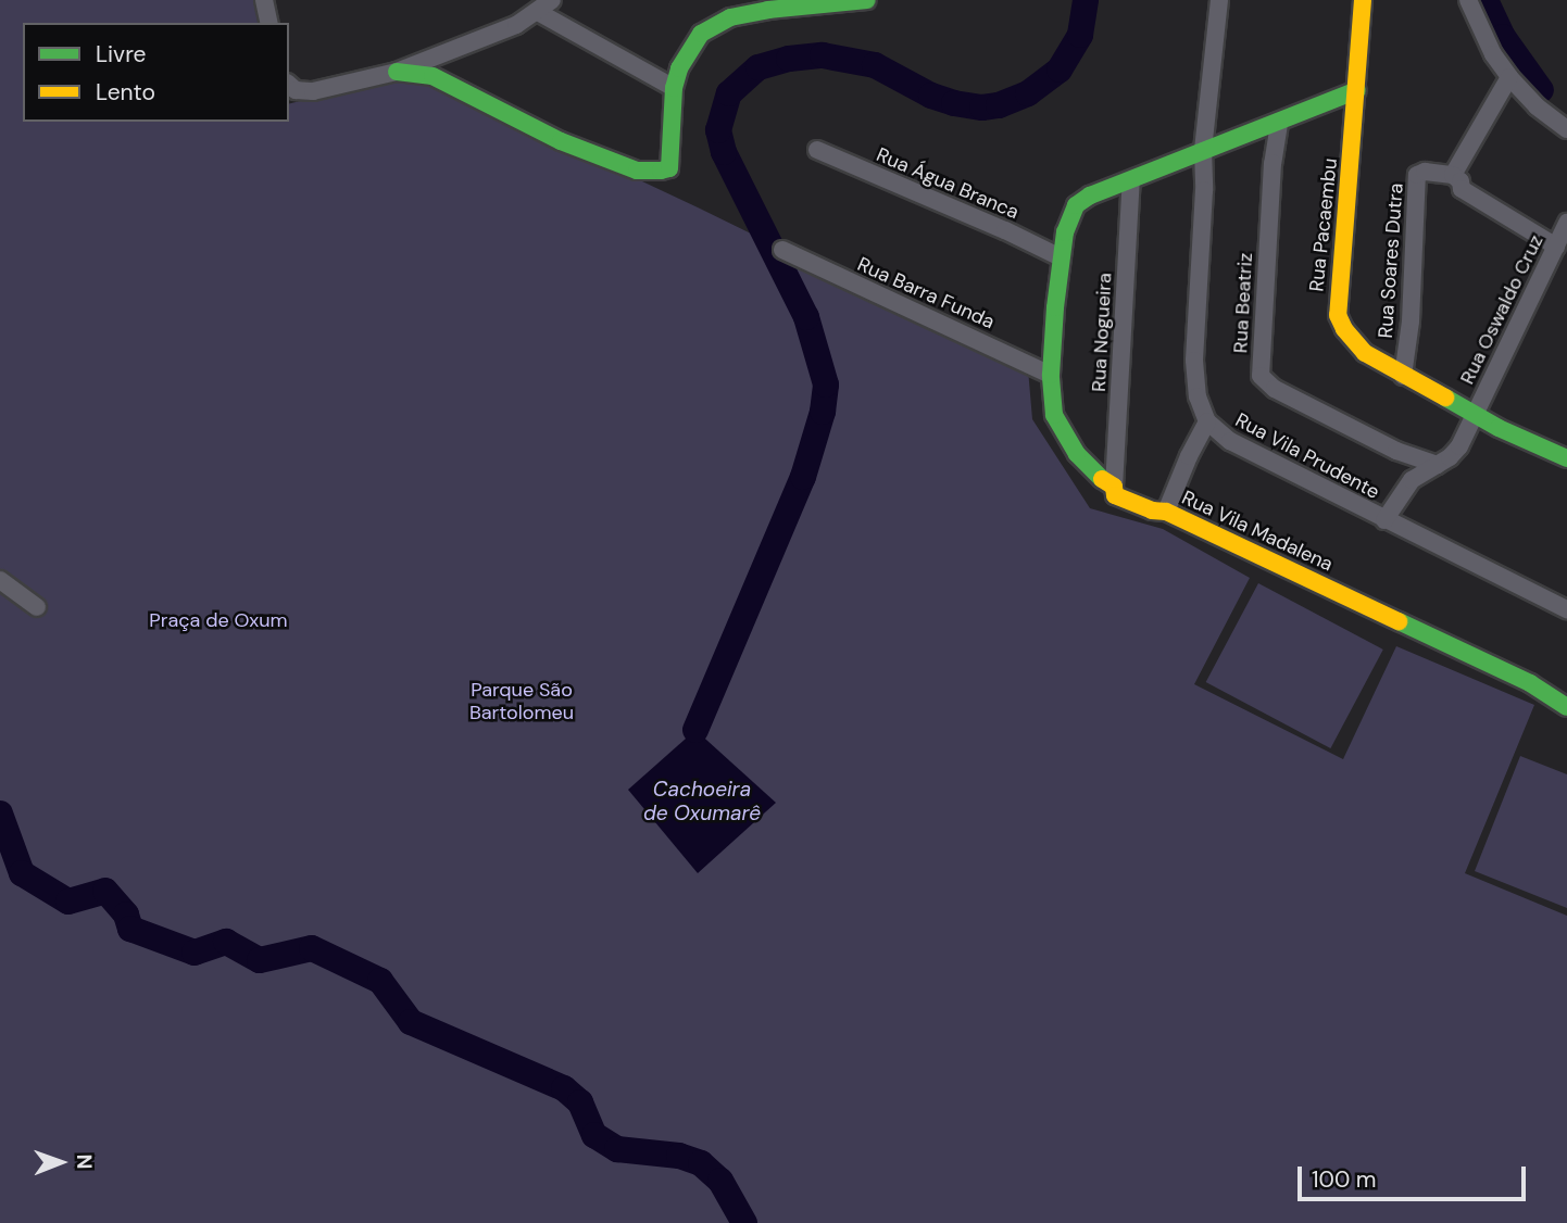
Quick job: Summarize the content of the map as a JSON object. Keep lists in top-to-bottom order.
{
  "streets": {
    "street": [
      "Rua Água Branca",
      "Rua Pacaembu",
      "Rua Soares Dutra",
      "Rua Barra Funda",
      "Rua Beatriz",
      "Rua Oswaldo Cruz",
      "Rua Nogueira",
      "Rua Vila Prudente",
      "Rua Vila Madalena"
    ]
  },
  "crossings": [
    ["Rua Água Branca", "Rua Vila Madalena"],
    ["Rua Pacaembu", "Rua Soares Dutra"],
    ["Rua Pacaembu", "Rua Oswaldo Cruz"],
    ["Rua Pacaembu", "Rua Vila Madalena"],
    ["Rua Barra Funda", "Rua Vila Madalena"],
    ["Rua Beatriz", "Rua Vila Madalena"],
    ["Rua Nogueira", "Rua Vila Madalena"],
    ["Rua Vila Prudente", "Rua Vila Madalena"]
  ],
  "water": ["Cachoeira de Oxumarê"],
  "parks": ["Praça de Oxum", "Parque São Bartolomeu"],
  "legend": ["Livre", "Lento"],
  "scale_bar": "100 m",
  "north": "right"
}
